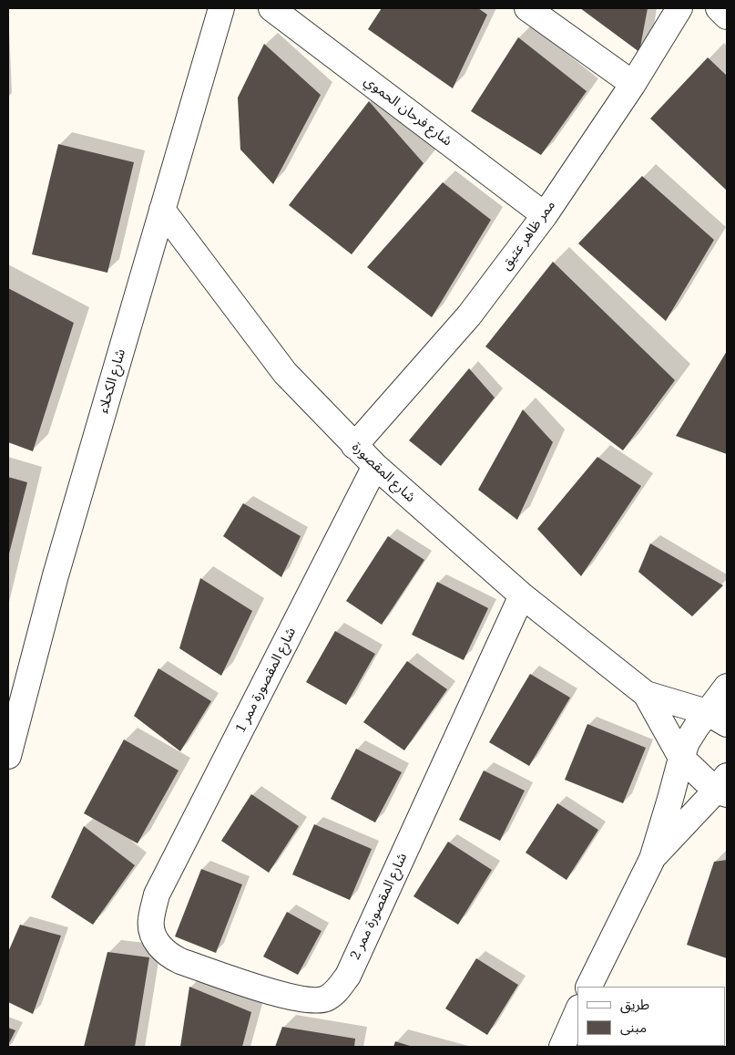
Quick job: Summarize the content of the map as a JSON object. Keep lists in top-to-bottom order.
{
  "streets": {
    "street": [
      "شارع فرحان الحموي",
      "ممر ظاهر عتيق",
      "شارع الكحلاء",
      "شارع المقصورة",
      "شارع المقصورة ممر 1",
      "شارع المقصورة ممر 2"
    ]
  },
  "crossings": [
    ["شارع فرحان الحموي", "ممر ظاهر عتيق"],
    ["ممر ظاهر عتيق", "شارع المقصورة"],
    ["شارع الكحلاء", "شارع المقصورة"],
    ["شارع المقصورة", "شارع المقصورة ممر 1"],
    ["شارع المقصورة", "شارع المقصورة ممر 2"],
    ["شارع المقصورة ممر 1", "شارع المقصورة ممر 2"]
  ],
  "legend": ["طريق", "مبنى"]
}
